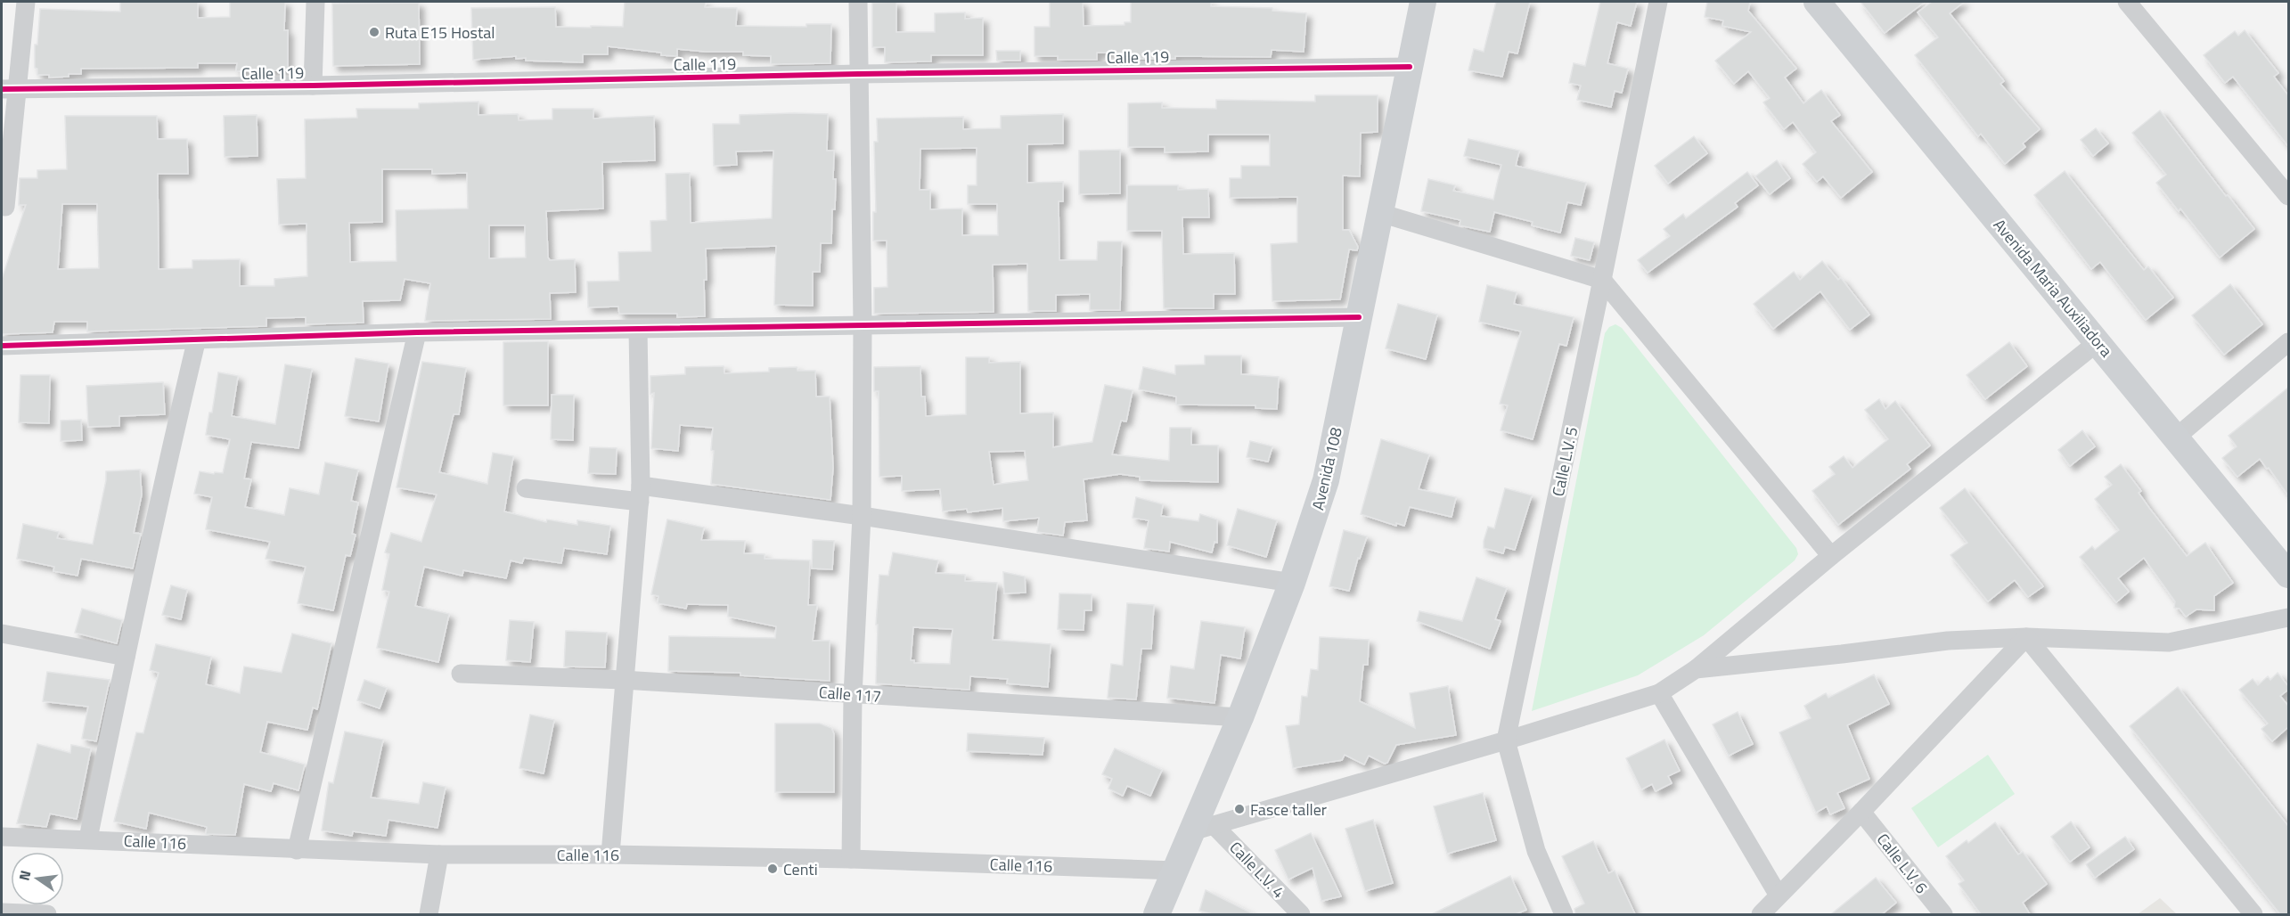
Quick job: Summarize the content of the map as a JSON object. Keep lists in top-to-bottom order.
{
  "streets": {
    "street": [
      "Calle 119",
      "Avenida Maria Auxiliadora",
      "Calle L.V. 5",
      "Avenida 108",
      "Calle 117",
      "Calle 116",
      "Calle L.V. 6",
      "Calle L.V. 4"
    ]
  },
  "crossings": [
    ["Calle 119", "Avenida 108"],
    ["Avenida 108", "Calle 117"],
    ["Avenida 108", "Calle 116"],
    ["Avenida 108", "Calle L.V. 4"]
  ],
  "places": ["Ruta E15 Hostal", "Fasce taller", "Centi"],
  "north": "left"
}
